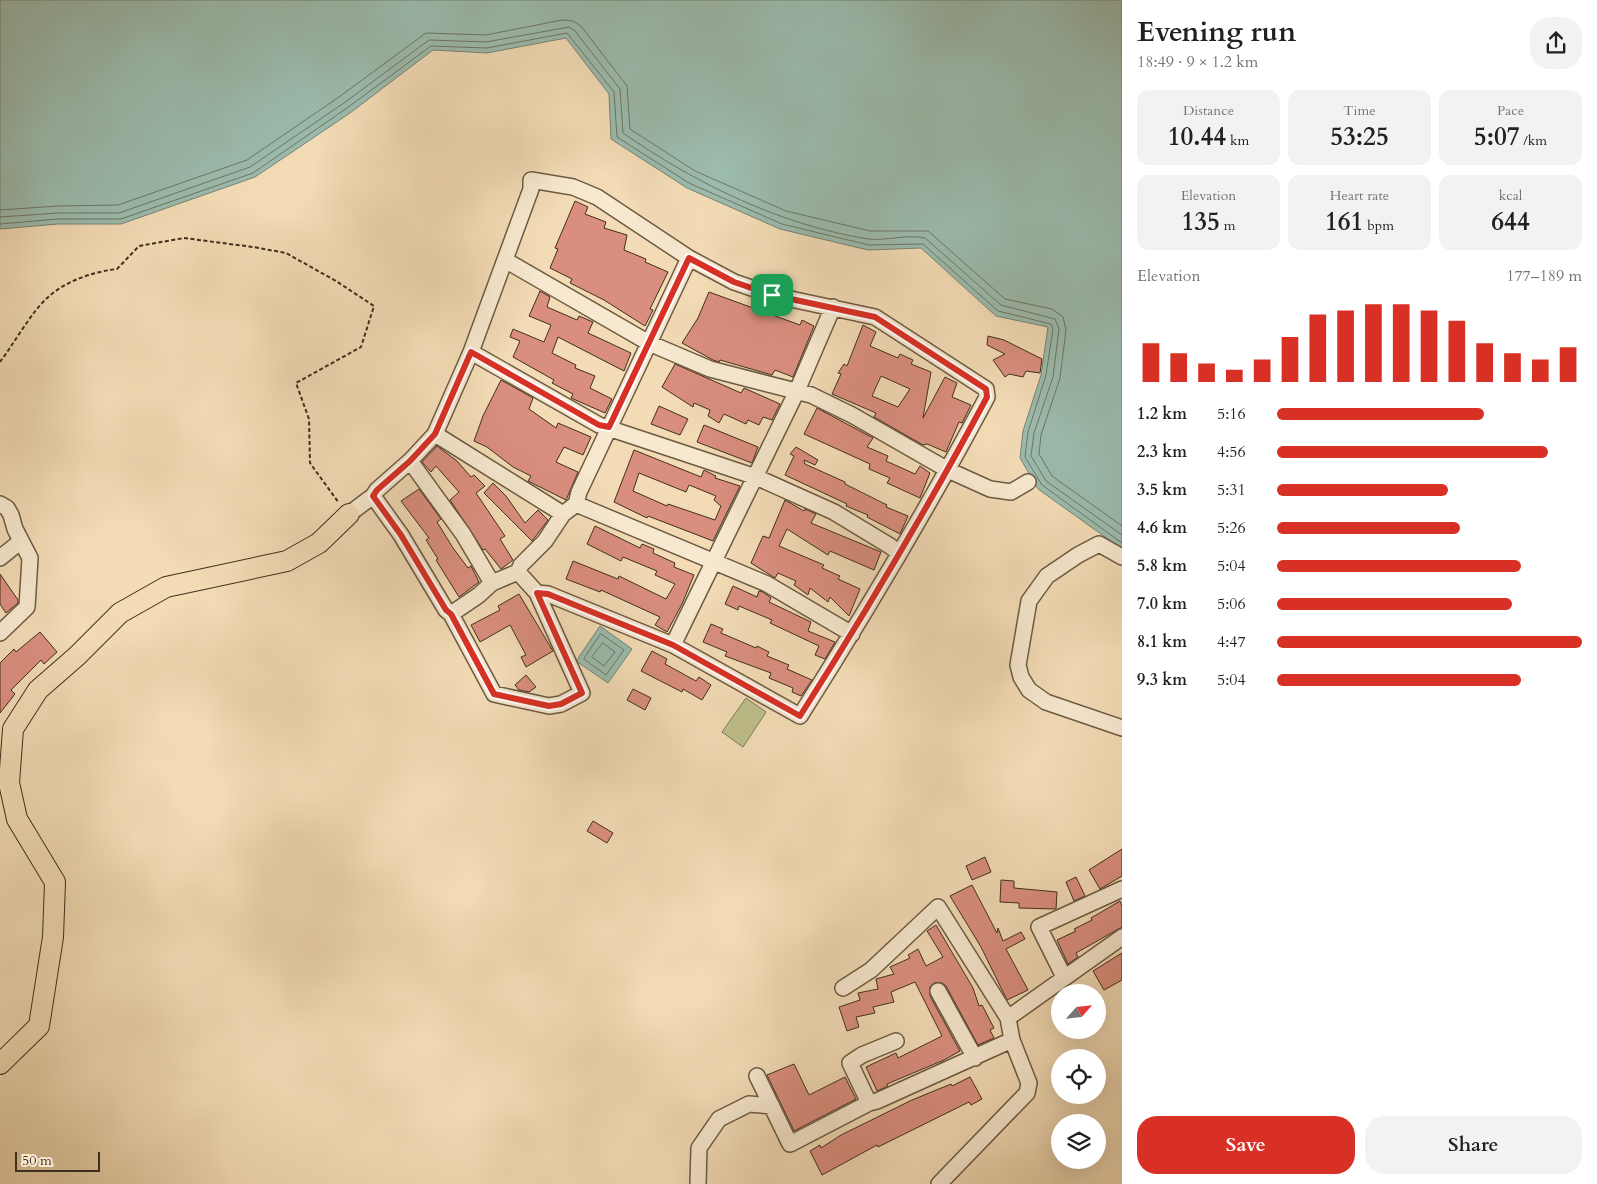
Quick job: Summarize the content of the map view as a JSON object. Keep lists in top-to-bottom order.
{
  "scale_bar": "50 m",
  "north": "top right",
  "page": {
    "heading": ["Evening run", "18:49 · 9 × 1.2 km"],
    "stats": [
      ["Distance", "10.44 km"],
      ["Time", "53:25"],
      ["Pace", "5:07 /km"],
      ["Elevation", "135 m"],
      ["Heart rate", "161 bpm"],
      ["kcal", "644"]
    ],
    "chart": ["Elevation", "177–189 m"],
    "list": [
      {
        "name": "1.2 km",
        "note": "5:16"
      },
      {
        "name": "2.3 km",
        "note": "4:56"
      },
      {
        "name": "3.5 km",
        "note": "5:31"
      },
      {
        "name": "4.6 km",
        "note": "5:26"
      },
      {
        "name": "5.8 km",
        "note": "5:04"
      },
      {
        "name": "7.0 km",
        "note": "5:06"
      },
      {
        "name": "8.1 km",
        "note": "4:47"
      },
      {
        "name": "9.3 km",
        "note": "5:04"
      }
    ],
    "buttons": ["Save", "Share"],
    "scale": "50 m"
  }
}
